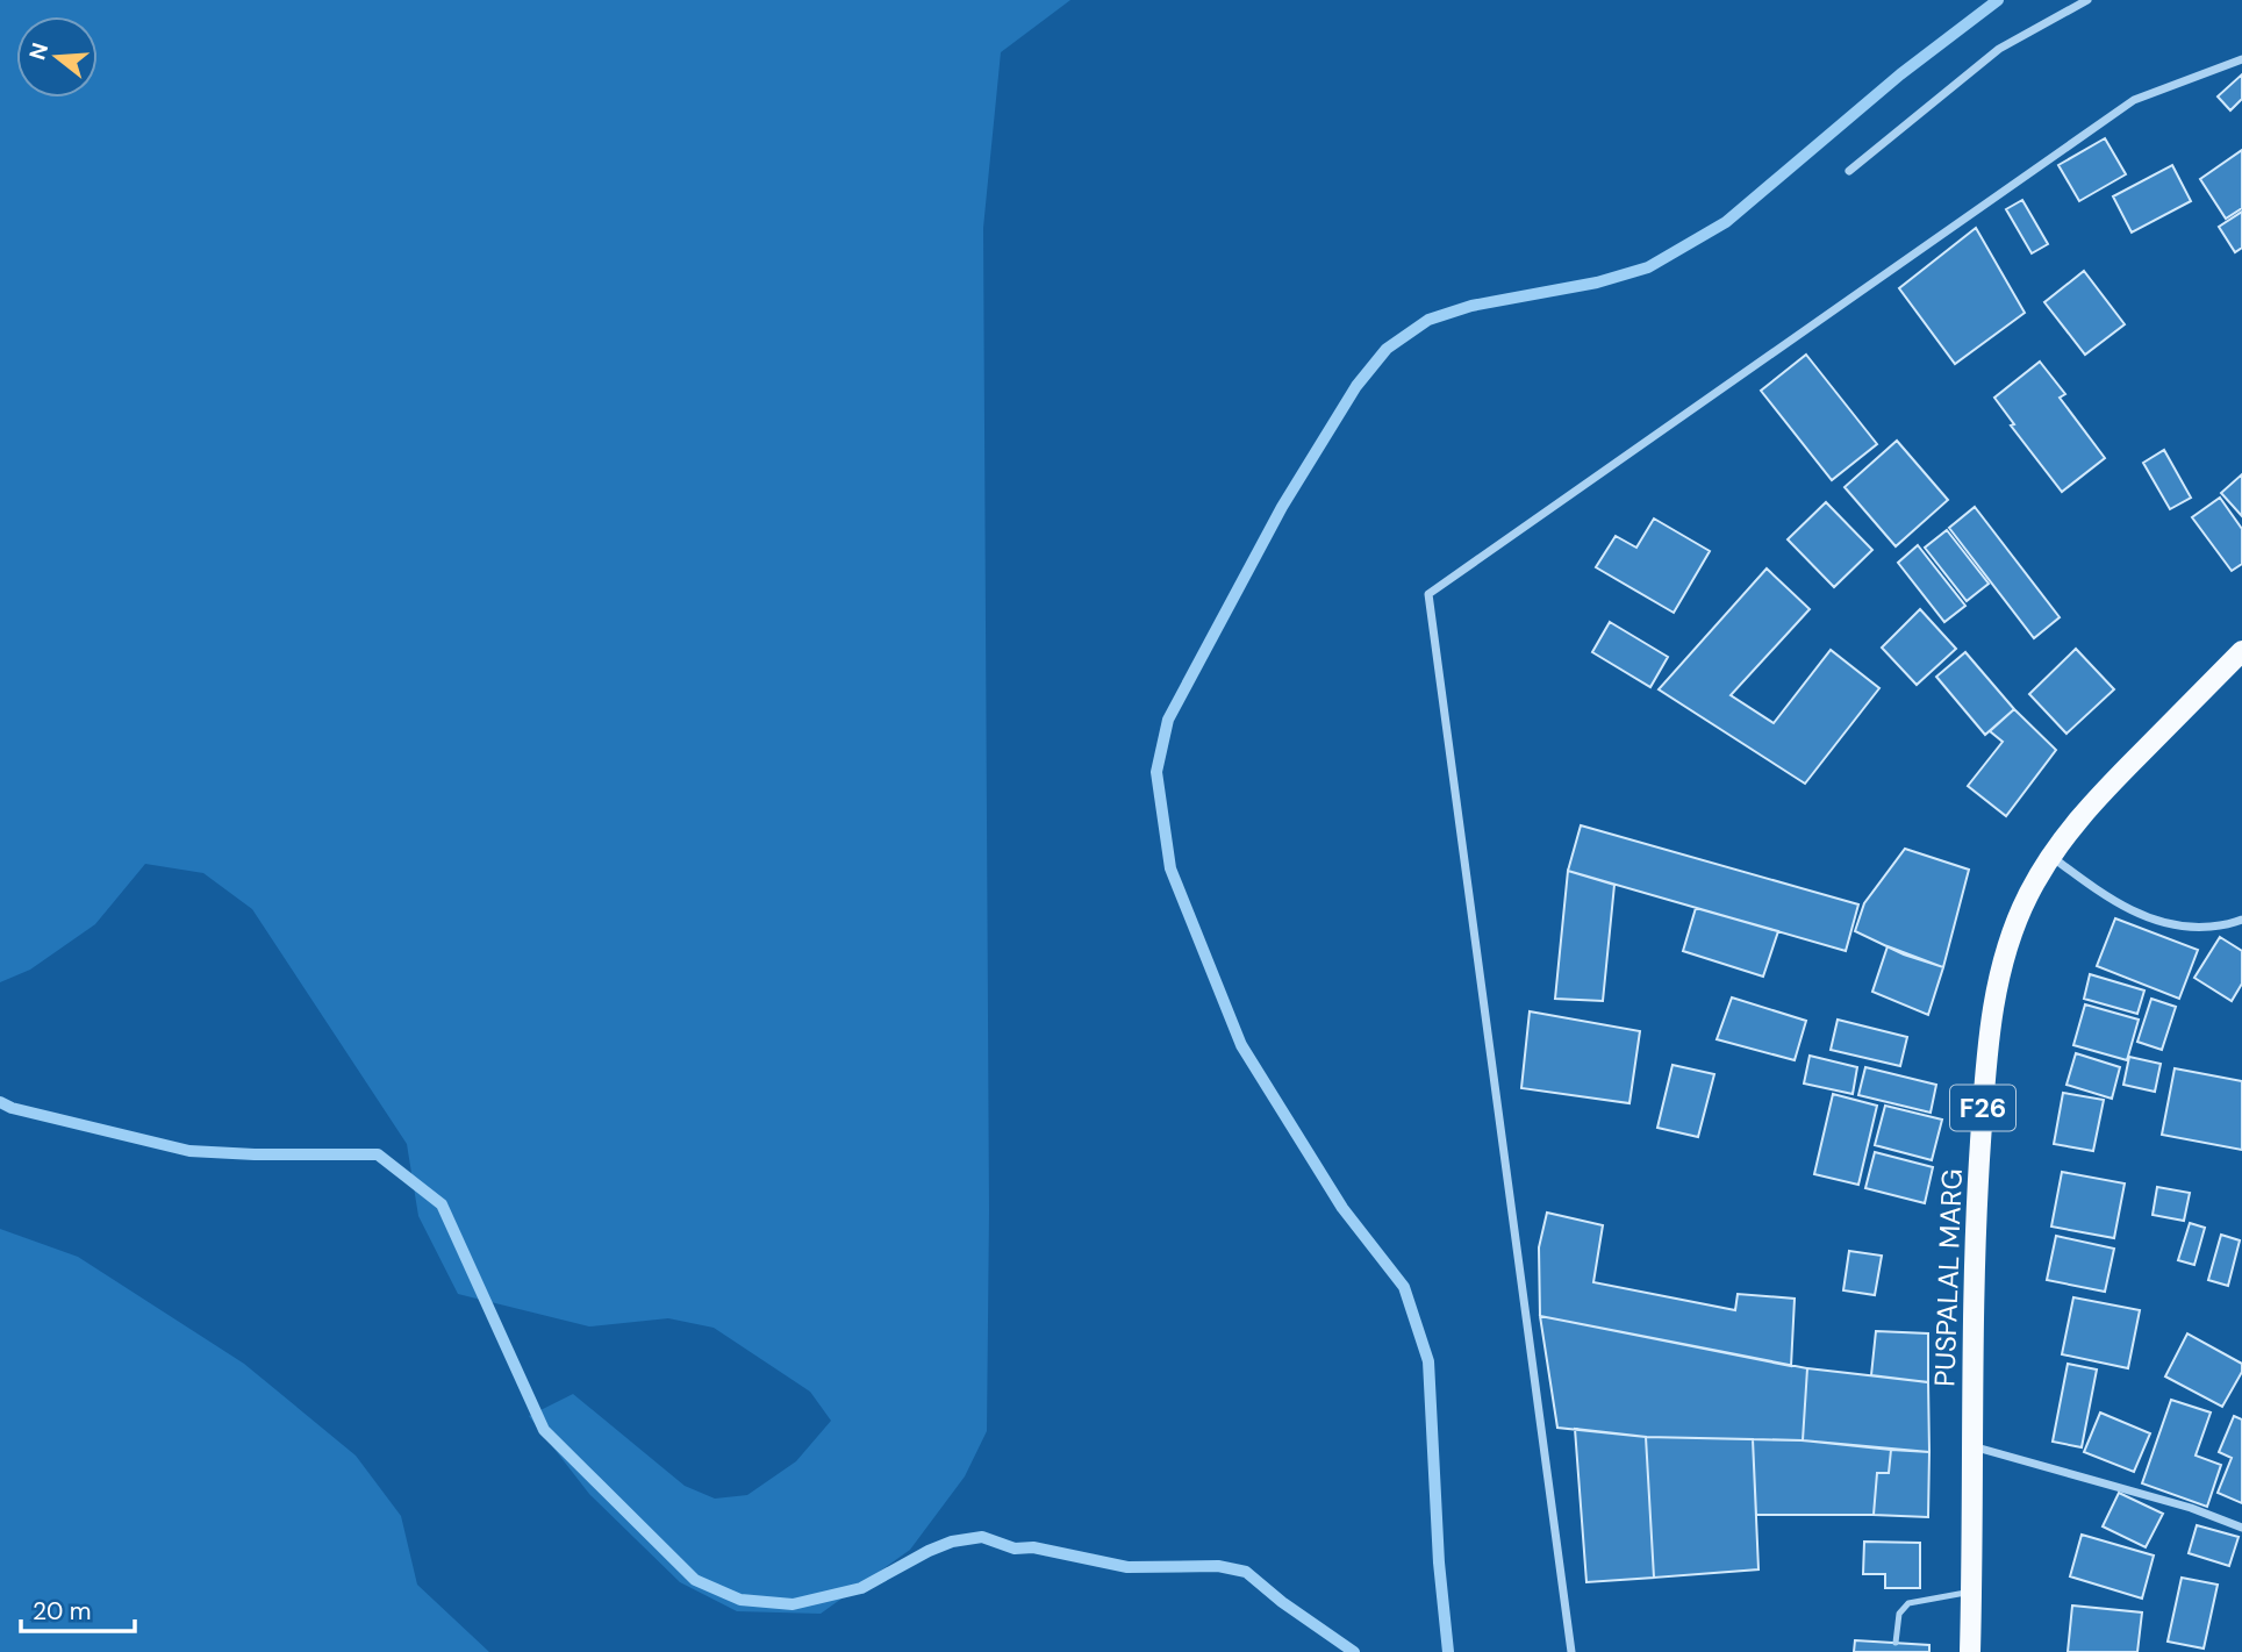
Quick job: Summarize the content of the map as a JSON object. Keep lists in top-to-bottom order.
{
  "streets": {
    "main road": ["F26", "PUSPALAL MARG"]
  },
  "scale_bar": "20 m",
  "north": "left"
}
